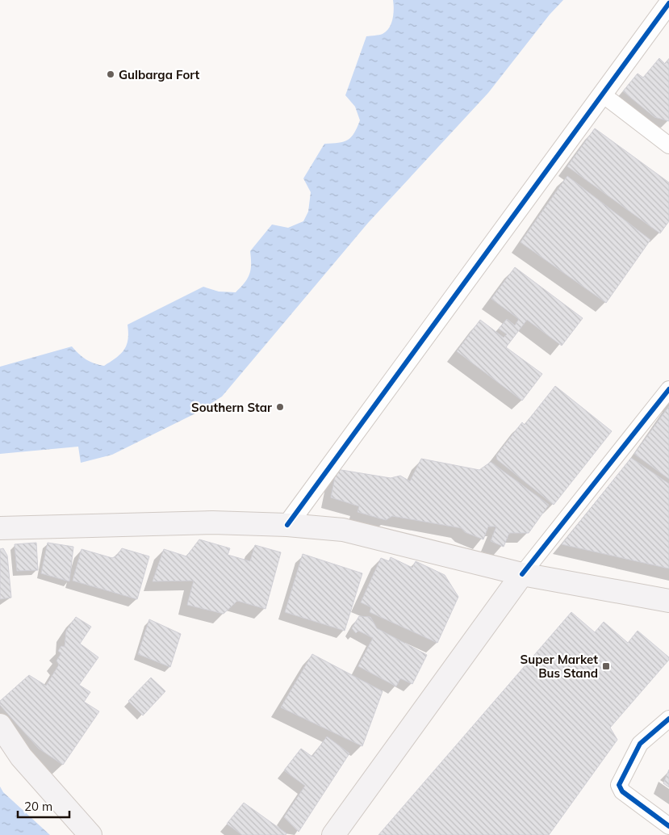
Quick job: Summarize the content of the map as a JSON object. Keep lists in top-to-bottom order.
{
  "places": {
    "other": ["Gulbarga Fort", "Southern Star"],
    "transit": ["Super Market Bus Stand"]
  },
  "scale_bar": "20 m"
}
